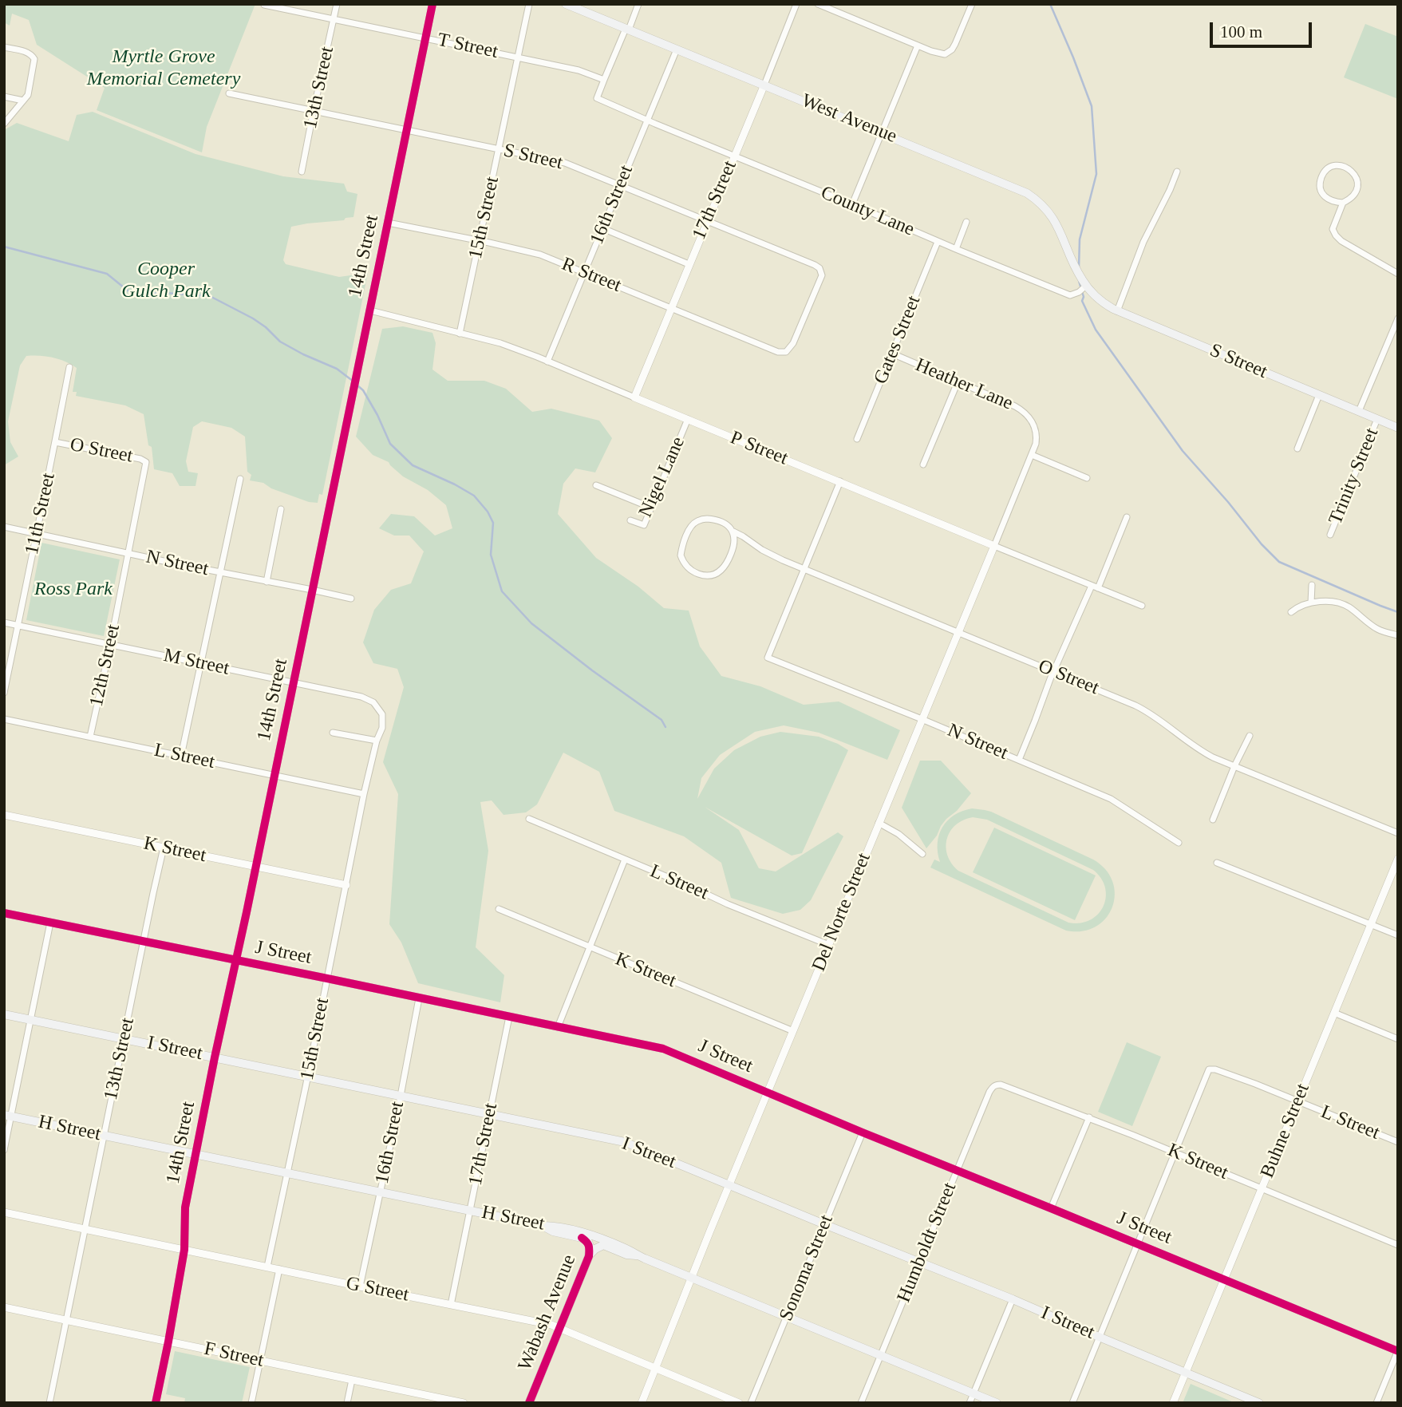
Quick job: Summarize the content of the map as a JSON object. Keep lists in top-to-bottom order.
{
  "streets": {
    "main road": [
      "West Avenue",
      "S Street",
      "I Street",
      "H Street",
      "Wabash Avenue"
    ],
    "street": [
      "T Street",
      "13th Street",
      "17th Street",
      "16th Street",
      "County Lane",
      "15th Street",
      "14th Street",
      "R Street",
      "Gates Street",
      "Heather Lane",
      "P Street",
      "O Street",
      "Trinity Street",
      "Nigel Lane",
      "11th Street",
      "N Street",
      "M Street",
      "12th Street",
      "L Street",
      "K Street",
      "Del Norte Street",
      "J Street",
      "Buhne Street",
      "Humboldt Street",
      "Sonoma Street",
      "G Street",
      "F Street"
    ]
  },
  "crossings": [
    ["T Street", "13th Street"],
    ["T Street", "15th Street"],
    ["T Street", "14th Street"],
    ["13th Street", "S Street"],
    ["13th Street", "K Street"],
    ["13th Street", "J Street"],
    ["13th Street", "I Street"],
    ["13th Street", "H Street"],
    ["13th Street", "G Street"],
    ["13th Street", "F Street"],
    ["West Avenue", "S Street"],
    ["West Avenue", "17th Street"],
    ["West Avenue", "16th Street"],
    ["West Avenue", "County Lane"],
    ["S Street", "17th Street"],
    ["S Street", "16th Street"],
    ["S Street", "County Lane"],
    ["S Street", "15th Street"],
    ["S Street", "14th Street"],
    ["S Street", "R Street"],
    ["S Street", "Trinity Street"],
    ["17th Street", "County Lane"],
    ["17th Street", "R Street"],
    ["17th Street", "P Street"],
    ["17th Street", "J Street"],
    ["17th Street", "I Street"],
    ["17th Street", "H Street"],
    ["17th Street", "G Street"],
    ["16th Street", "County Lane"],
    ["16th Street", "R Street"],
    ["16th Street", "P Street"],
    ["16th Street", "J Street"],
    ["16th Street", "I Street"],
    ["16th Street", "H Street"],
    ["16th Street", "G Street"],
    ["County Lane", "Gates Street"],
    ["15th Street", "R Street"],
    ["15th Street", "P Street"],
    ["15th Street", "M Street"],
    ["15th Street", "L Street"],
    ["15th Street", "K Street"],
    ["15th Street", "J Street"],
    ["15th Street", "I Street"],
    ["15th Street", "H Street"],
    ["15th Street", "G Street"],
    ["14th Street", "R Street"],
    ["14th Street", "P Street"],
    ["14th Street", "N Street"],
    ["14th Street", "M Street"],
    ["14th Street", "L Street"],
    ["14th Street", "K Street"],
    ["14th Street", "J Street"],
    ["14th Street", "I Street"],
    ["14th Street", "H Street"],
    ["14th Street", "G Street"],
    ["14th Street", "F Street"],
    ["Gates Street", "Heather Lane"],
    ["Heather Lane", "Del Norte Street"],
    ["P Street", "Nigel Lane"],
    ["P Street", "Del Norte Street"],
    ["O Street", "11th Street"],
    ["O Street", "N Street"],
    ["O Street", "12th Street"],
    ["O Street", "Del Norte Street"],
    ["11th Street", "N Street"],
    ["11th Street", "M Street"],
    ["N Street", "12th Street"],
    ["N Street", "Del Norte Street"],
    ["M Street", "12th Street"],
    ["12th Street", "L Street"],
    ["L Street", "K Street"],
    ["L Street", "Del Norte Street"],
    ["L Street", "Buhne Street"],
    ["K Street", "Del Norte Street"],
    ["K Street", "Buhne Street"],
    ["K Street", "Humboldt Street"],
    ["Del Norte Street", "J Street"],
    ["Del Norte Street", "I Street"],
    ["Del Norte Street", "H Street"],
    ["Del Norte Street", "G Street"],
    ["J Street", "Buhne Street"],
    ["J Street", "Humboldt Street"],
    ["J Street", "Sonoma Street"],
    ["I Street", "Buhne Street"],
    ["I Street", "Humboldt Street"],
    ["I Street", "Sonoma Street"],
    ["H Street", "Humboldt Street"],
    ["H Street", "Sonoma Street"],
    ["H Street", "Wabash Avenue"],
    ["G Street", "Wabash Avenue"]
  ],
  "parks": ["Myrtle Grove Memorial Cemetery", "Cooper Gulch Park", "Ross Park"],
  "scale_bar": "100 m"
}
